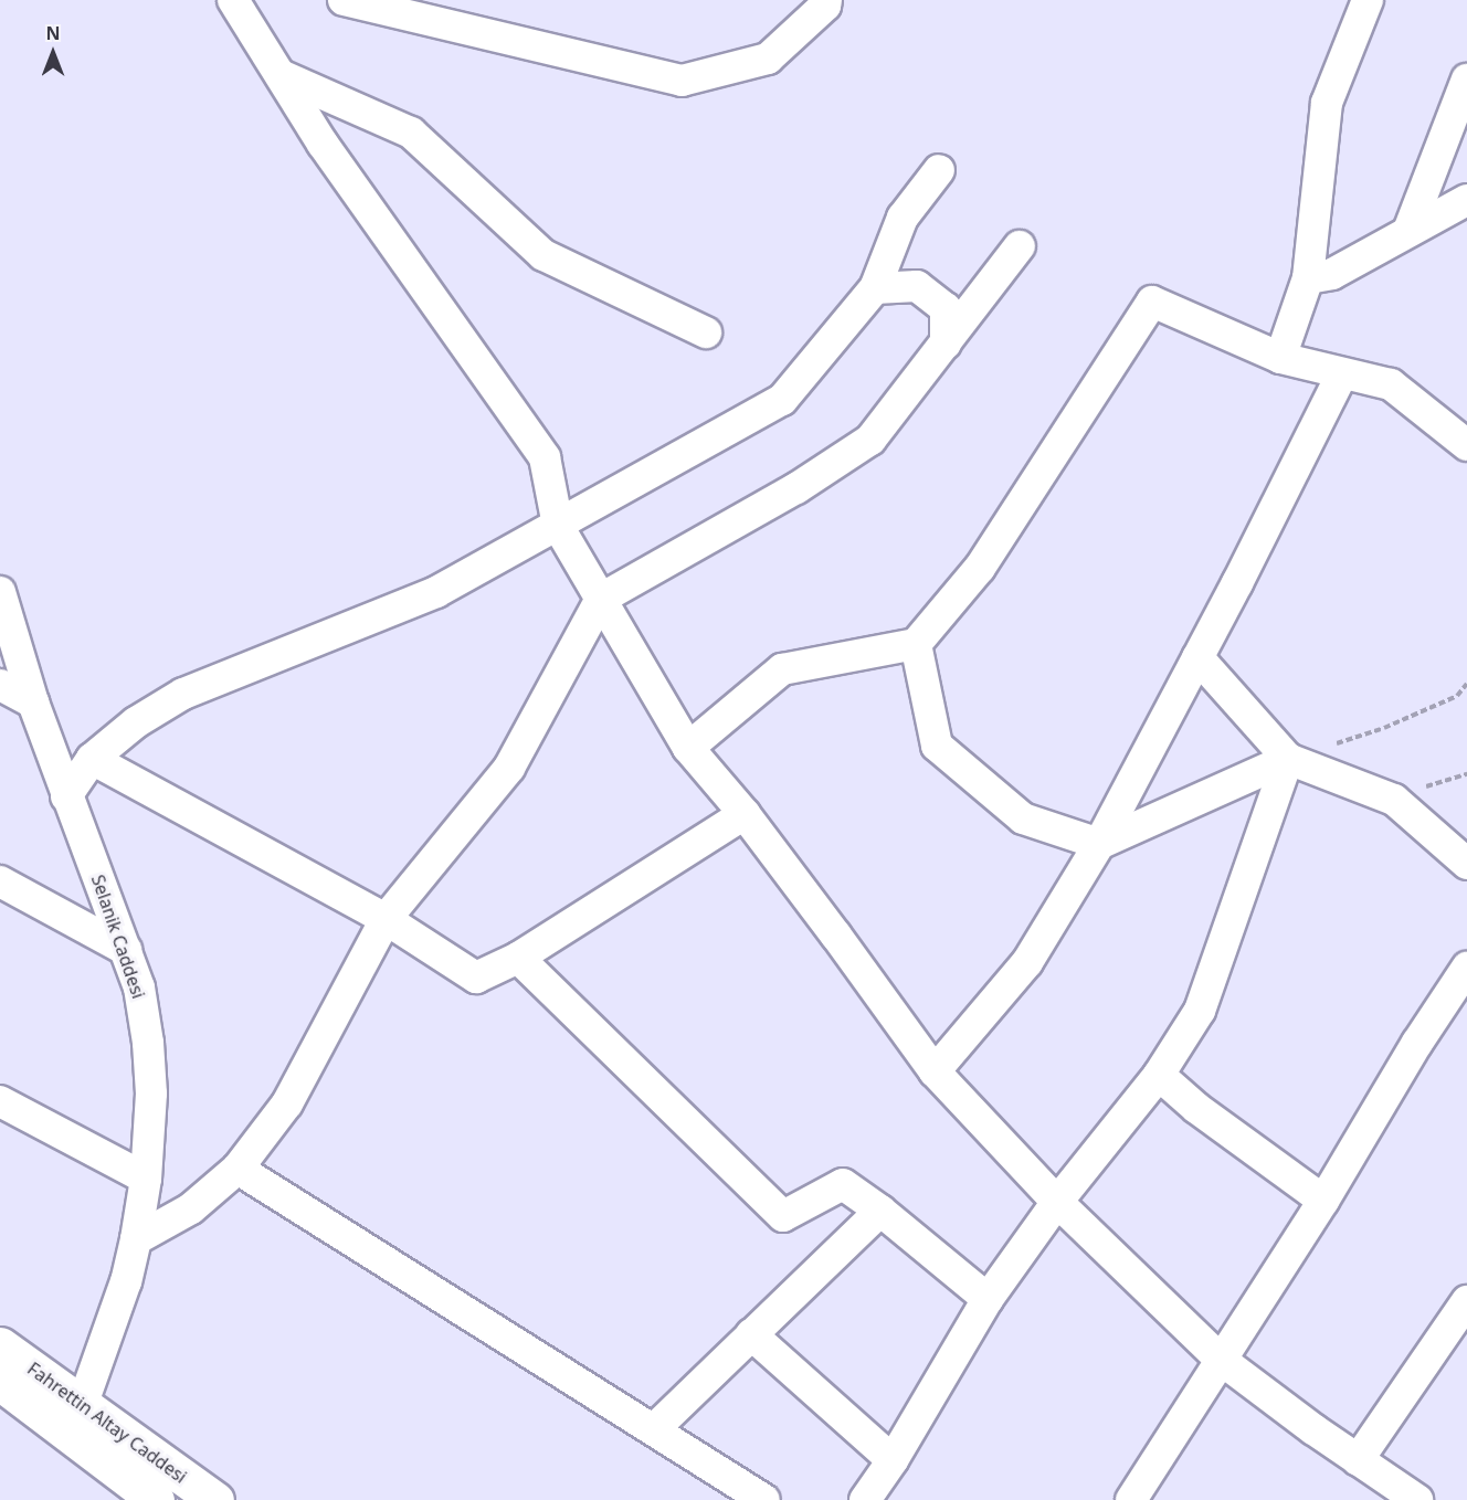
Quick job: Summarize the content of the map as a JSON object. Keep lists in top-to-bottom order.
{
  "streets": {
    "main road": ["Fahrettin Altay Caddesi"],
    "street": ["Selanik Caddesi"]
  },
  "crossings": [
    ["Selanik Caddesi", "Fahrettin Altay Caddesi"]
  ],
  "north": "top"
}
